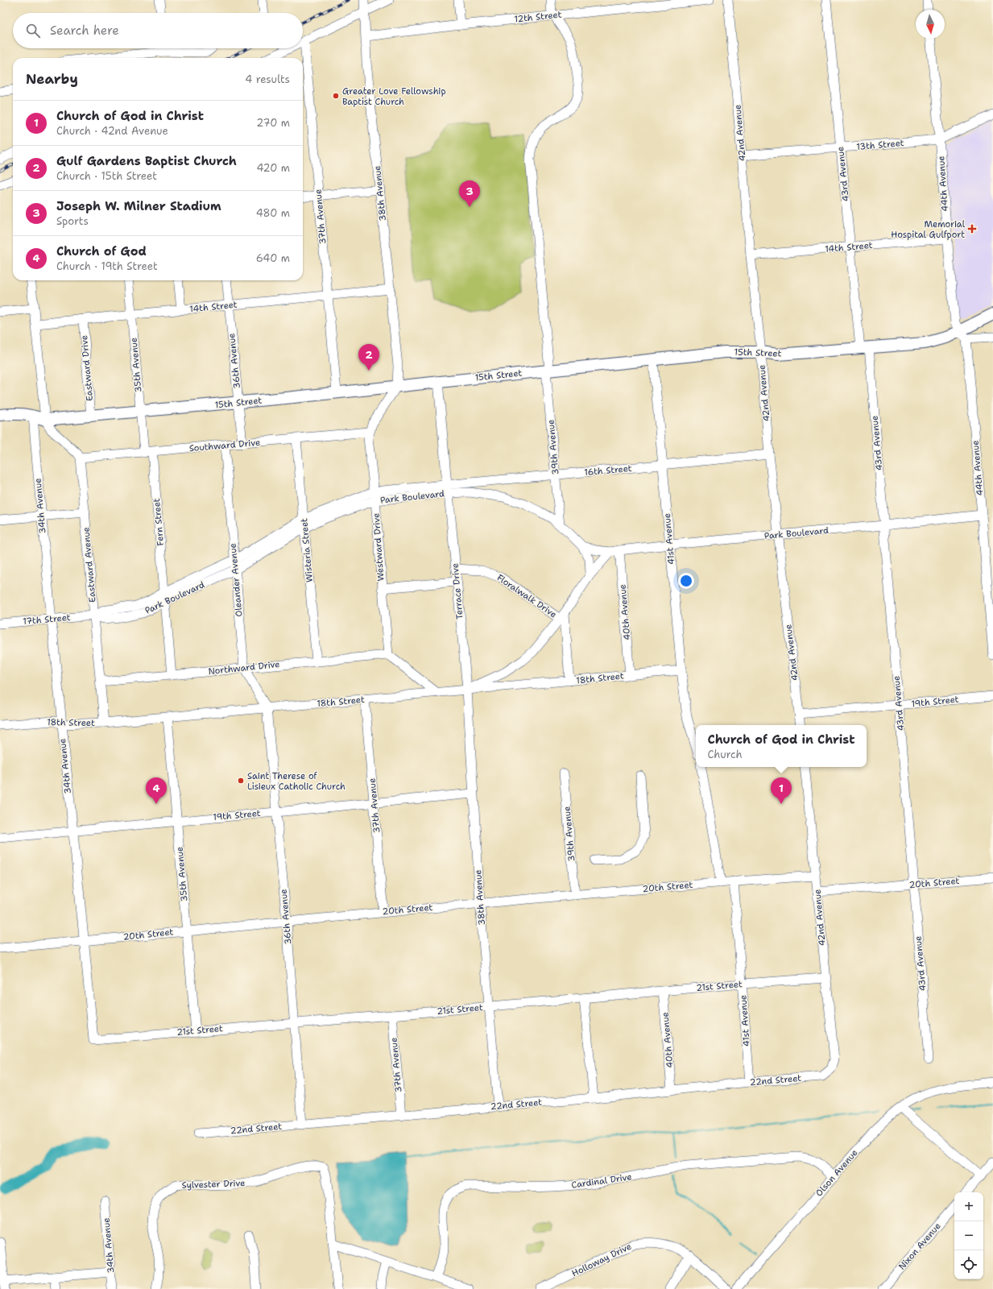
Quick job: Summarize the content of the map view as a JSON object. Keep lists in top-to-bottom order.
{
  "streets": {
    "main road": ["15th Street"],
    "street": [
      "12th Street",
      "42nd Avenue",
      "13th Street",
      "43rd Avenue",
      "44th Avenue",
      "38th Avenue",
      "37th Avenue",
      "14th Street",
      "36th Avenue",
      "35th Avenue",
      "Eastward Drive",
      "Southward Drive",
      "39th Avenue",
      "16th Street",
      "Park Boulevard",
      "34th Avenue",
      "Fern Street",
      "41st Avenue",
      "Westward Drive",
      "Wisteria Street",
      "Eastward Avenue",
      "Oleander Avenue",
      "Terrace Drive",
      "Floralwalk Drive",
      "40th Avenue",
      "17th Street",
      "Northward Drive",
      "18th Street",
      "19th Street",
      "20th Street",
      "21st Street",
      "22nd Street",
      "Olson Avenue",
      "Cardinal Drive",
      "Sylvester Drive",
      "Nixon Avenue",
      "Holloway Drive"
    ]
  },
  "crossings": [
    ["12th Street", "38th Avenue"],
    ["12th Street", "39th Avenue"],
    ["42nd Avenue", "13th Street"],
    ["42nd Avenue", "14th Street"],
    ["42nd Avenue", "15th Street"],
    ["42nd Avenue", "16th Street"],
    ["42nd Avenue", "Park Boulevard"],
    ["42nd Avenue", "19th Street"],
    ["42nd Avenue", "20th Street"],
    ["42nd Avenue", "21st Street"],
    ["42nd Avenue", "22nd Street"],
    ["13th Street", "43rd Avenue"],
    ["13th Street", "44th Avenue"],
    ["43rd Avenue", "14th Street"],
    ["43rd Avenue", "15th Street"],
    ["43rd Avenue", "Park Boulevard"],
    ["43rd Avenue", "19th Street"],
    ["43rd Avenue", "20th Street"],
    ["44th Avenue", "14th Street"],
    ["44th Avenue", "15th Street"],
    ["44th Avenue", "Park Boulevard"],
    ["38th Avenue", "14th Street"],
    ["38th Avenue", "15th Street"],
    ["38th Avenue", "Westward Drive"],
    ["38th Avenue", "Terrace Drive"],
    ["38th Avenue", "18th Street"],
    ["38th Avenue", "19th Street"],
    ["38th Avenue", "20th Street"],
    ["38th Avenue", "21st Street"],
    ["38th Avenue", "22nd Street"],
    ["37th Avenue", "14th Street"],
    ["37th Avenue", "15th Street"],
    ["37th Avenue", "18th Street"],
    ["37th Avenue", "19th Street"],
    ["37th Avenue", "20th Street"],
    ["37th Avenue", "21st Street"],
    ["37th Avenue", "22nd Street"],
    ["14th Street", "36th Avenue"],
    ["14th Street", "35th Avenue"],
    ["14th Street", "Eastward Drive"],
    ["15th Street", "36th Avenue"],
    ["15th Street", "35th Avenue"],
    ["15th Street", "Eastward Drive"],
    ["15th Street", "39th Avenue"],
    ["15th Street", "41st Avenue"],
    ["15th Street", "Westward Drive"],
    ["15th Street", "Terrace Drive"],
    ["36th Avenue", "Southward Drive"],
    ["36th Avenue", "Oleander Avenue"],
    ["36th Avenue", "18th Street"],
    ["36th Avenue", "19th Street"],
    ["36th Avenue", "20th Street"],
    ["36th Avenue", "21st Street"],
    ["36th Avenue", "22nd Street"],
    ["35th Avenue", "Southward Drive"],
    ["35th Avenue", "Fern Street"],
    ["35th Avenue", "18th Street"],
    ["35th Avenue", "19th Street"],
    ["35th Avenue", "20th Street"],
    ["35th Avenue", "21st Street"],
    ["Southward Drive", "Fern Street"],
    ["Southward Drive", "Westward Drive"],
    ["Southward Drive", "Wisteria Street"],
    ["Southward Drive", "Eastward Avenue"],
    ["Southward Drive", "Oleander Avenue"],
    ["39th Avenue", "16th Street"],
    ["39th Avenue", "Park Boulevard"],
    ["39th Avenue", "20th Street"],
    ["16th Street", "Park Boulevard"],
    ["16th Street", "41st Avenue"],
    ["16th Street", "Terrace Drive"],
    ["Park Boulevard", "Fern Street"],
    ["Park Boulevard", "41st Avenue"],
    ["Park Boulevard", "Westward Drive"],
    ["Park Boulevard", "Wisteria Street"],
    ["Park Boulevard", "Eastward Avenue"],
    ["Park Boulevard", "Oleander Avenue"],
    ["Park Boulevard", "Terrace Drive"],
    ["Park Boulevard", "40th Avenue"],
    ["Park Boulevard", "17th Street"],
    ["34th Avenue", "17th Street"],
    ["34th Avenue", "18th Street"],
    ["34th Avenue", "19th Street"],
    ["34th Avenue", "20th Street"],
    ["34th Avenue", "21st Street"],
    ["41st Avenue", "18th Street"],
    ["41st Avenue", "20th Street"],
    ["41st Avenue", "21st Street"],
    ["41st Avenue", "22nd Street"],
    ["Westward Drive", "Northward Drive"],
    ["Wisteria Street", "Northward Drive"],
    ["Eastward Avenue", "17th Street"],
    ["Eastward Avenue", "Northward Drive"],
    ["Eastward Avenue", "18th Street"],
    ["Oleander Avenue", "Northward Drive"],
    ["Oleander Avenue", "18th Street"],
    ["Terrace Drive", "Floralwalk Drive"],
    ["Terrace Drive", "18th Street"],
    ["40th Avenue", "18th Street"],
    ["40th Avenue", "21st Street"],
    ["40th Avenue", "22nd Street"],
    ["Olson Avenue", "Cardinal Drive"]
  ],
  "places": {
    "other": ["Greater Love Fellowship Baptist Church", "Saint Therese of Lisieux Catholic Church"],
    "health": ["Memorial Hospital Gulfport"]
  },
  "north": "bottom",
  "page": {
    "search": "Search here",
    "heading": ["Nearby", "4 results"],
    "list": [
      {
        "mark": "1",
        "name": "Church of God in Christ",
        "note": "Church · 42nd Avenue",
        "value": "270 m"
      },
      {
        "mark": "2",
        "name": "Gulf Gardens Baptist Church",
        "note": "Church · 15th Street",
        "value": "420 m"
      },
      {
        "mark": "3",
        "name": "Joseph W. Milner Stadium",
        "note": "Sports",
        "value": "480 m"
      },
      {
        "mark": "4",
        "name": "Church of God",
        "note": "Church · 19th Street",
        "value": "640 m"
      }
    ],
    "pins": [
      "3",
      "2",
      "1",
      "4"
    ],
    "popup": ["Church of God in Christ", "Church"],
    "map_buttons": ["+", "−"]
  }
}
